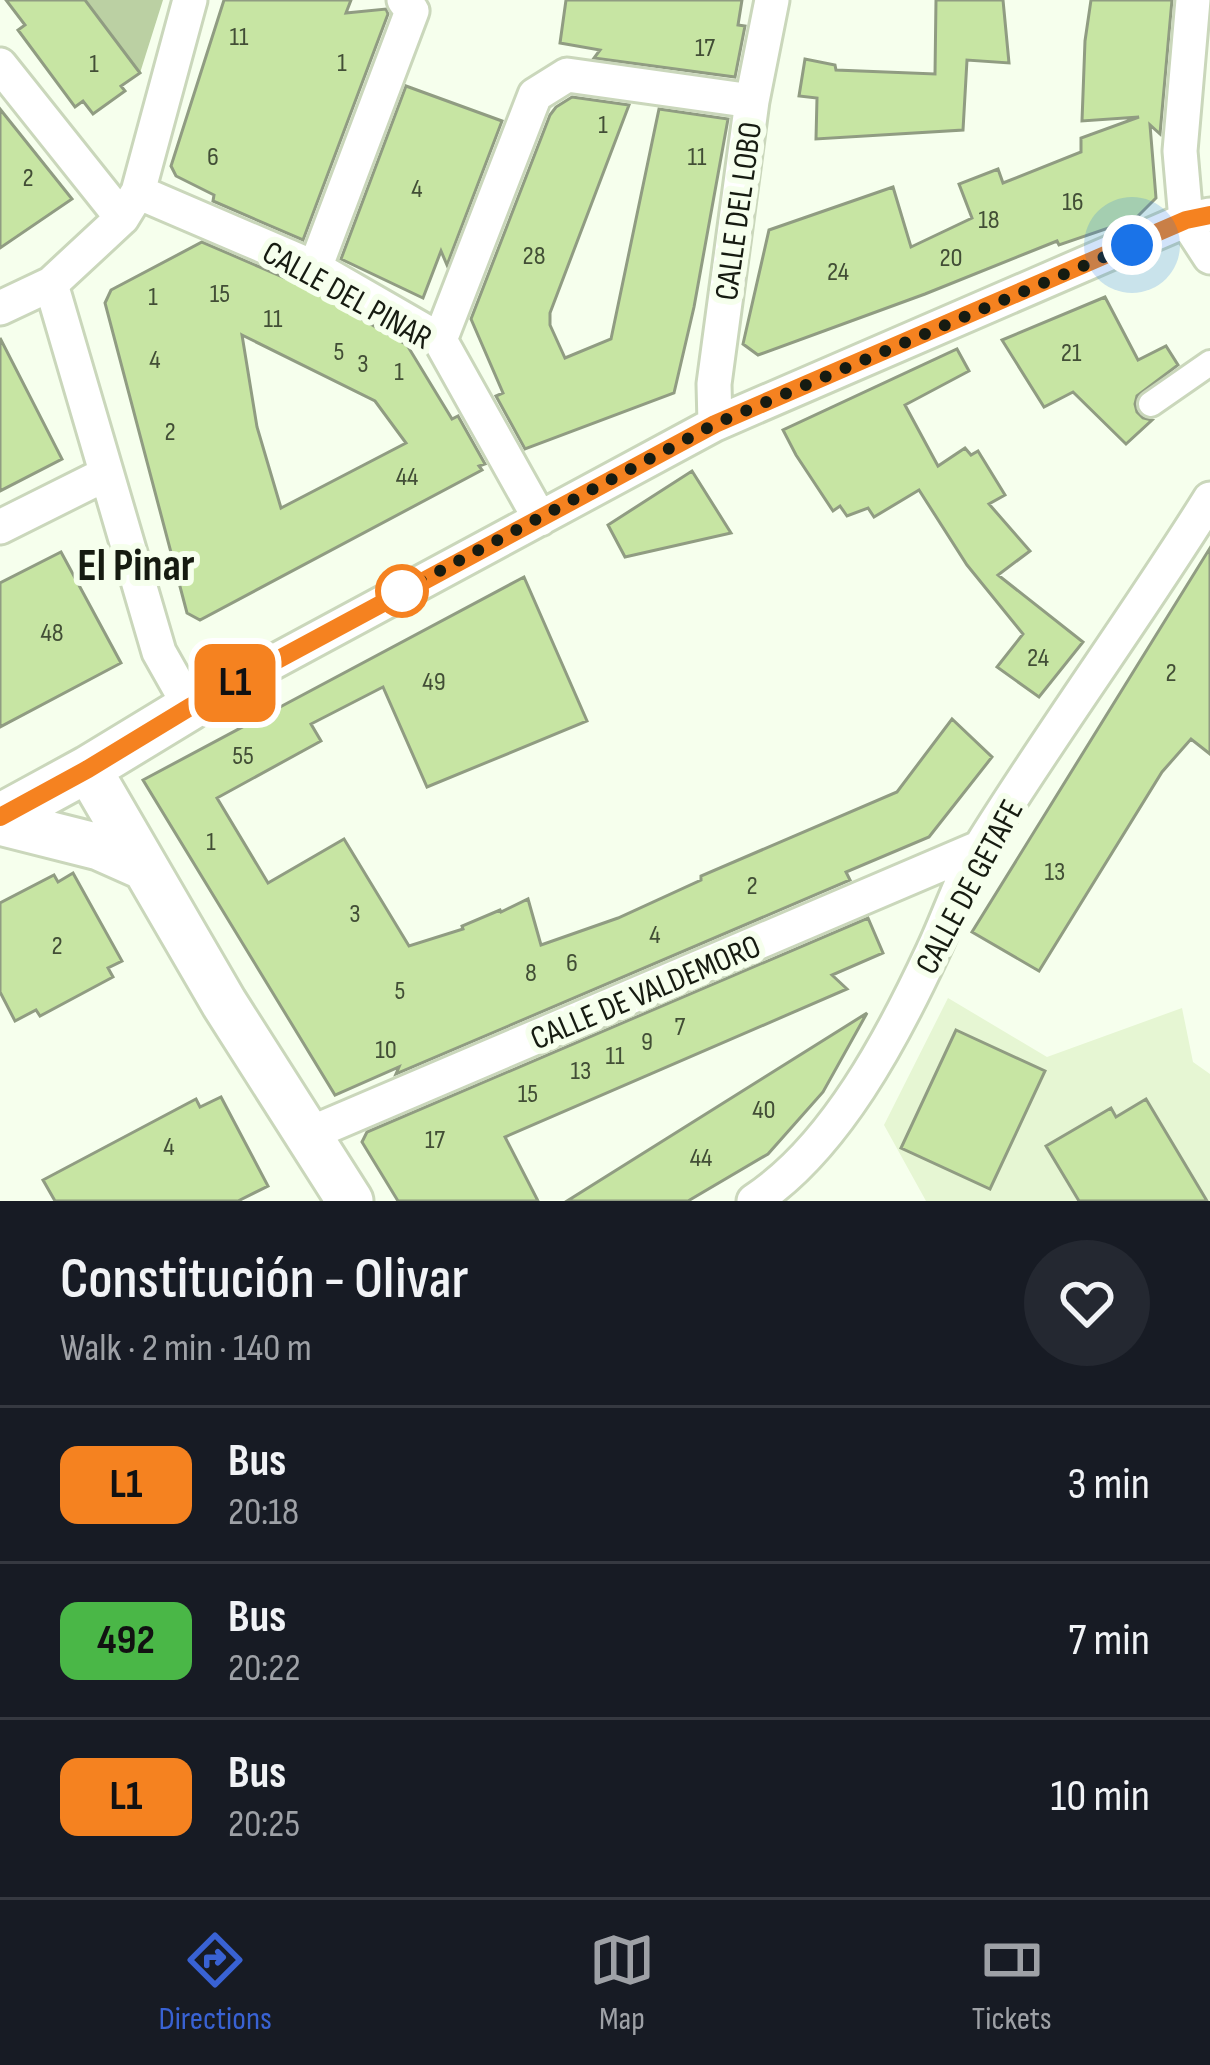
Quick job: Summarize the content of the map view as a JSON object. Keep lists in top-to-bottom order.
{
  "streets": {
    "street": [
      "CALLE DEL LOBO",
      "CALLE DEL PINAR",
      "CALLE DE GETAFE",
      "CALLE DE VALDEMORO"
    ]
  },
  "crossings": [
    ["CALLE DE GETAFE", "CALLE DE VALDEMORO"]
  ],
  "districts": ["El Pinar"],
  "lines": ["bus line L1"],
  "house_numbers": [
    "11",
    "17",
    "1",
    "1",
    "1",
    "6",
    "11",
    "2",
    "4",
    "16",
    "18",
    "28",
    "20",
    "24",
    "15",
    "1",
    "11",
    "5",
    "21",
    "4",
    "3",
    "1",
    "2",
    "44",
    "48",
    "24",
    "2",
    "49",
    "55",
    "1",
    "13",
    "2",
    "3",
    "4",
    "2",
    "6",
    "8",
    "5",
    "7",
    "9",
    "10",
    "11",
    "13",
    "15",
    "40",
    "17",
    "4",
    "44"
  ],
  "page": {
    "on_map": "L1",
    "heading": ["Constitución - Olivar", "Walk · 2 min · 140 m"],
    "list": [
      {
        "mark": "L1",
        "name": "Bus",
        "note": "20:18",
        "value": "3 min"
      },
      {
        "mark": "492",
        "name": "Bus",
        "note": "20:22",
        "value": "7 min"
      },
      {
        "mark": "L1",
        "name": "Bus",
        "note": "20:25",
        "value": "10 min"
      }
    ],
    "tabs": ["Directions", "Map", "Tickets"]
  }
}
